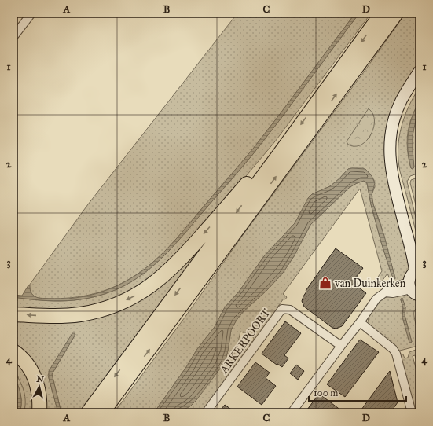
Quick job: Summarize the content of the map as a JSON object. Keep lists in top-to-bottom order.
{
  "streets": {
    "street": ["ARKERPOORT"]
  },
  "places": {
    "shop": ["van Duinkerken"]
  },
  "scale_bar": "100 m",
  "north": "top",
  "grid": {
    "columns": [
      "A",
      "B",
      "C",
      "D"
    ],
    "rows": [
      "1",
      "2",
      "3",
      "4"
    ]
  }
}
